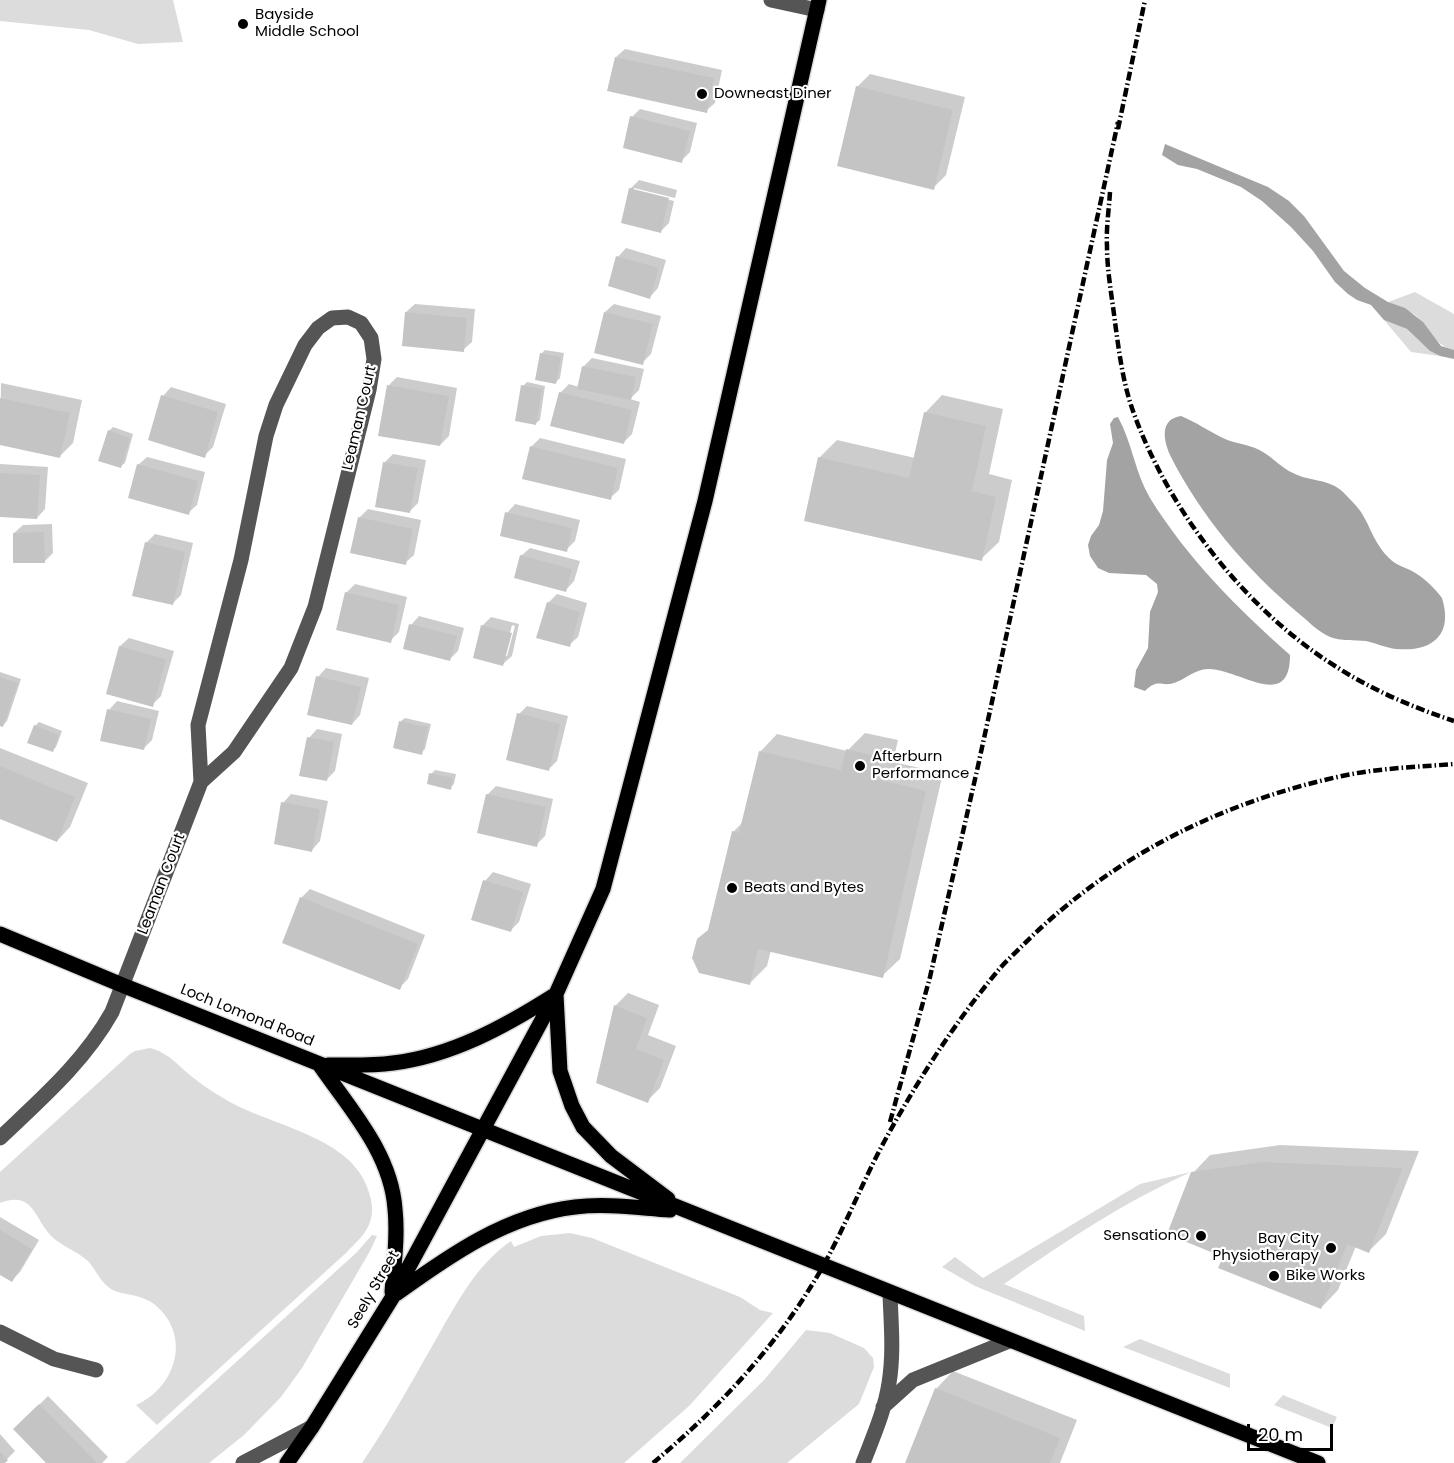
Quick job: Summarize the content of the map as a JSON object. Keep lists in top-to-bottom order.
{
  "streets": {
    "main road": ["Loch Lomond Road", "Seely Street"],
    "street": ["Leaman Court"]
  },
  "crossings": [
    ["Leaman Court", "Loch Lomond Road"],
    ["Loch Lomond Road", "Seely Street"]
  ],
  "places": [
    "Bayside Middle School",
    "Downeast Diner",
    "Afterburn Performance",
    "Beats and Bytes",
    "SensationO",
    "Bay City Physiotherapy",
    "Bike Works"
  ],
  "scale_bar": "20 m"
}
